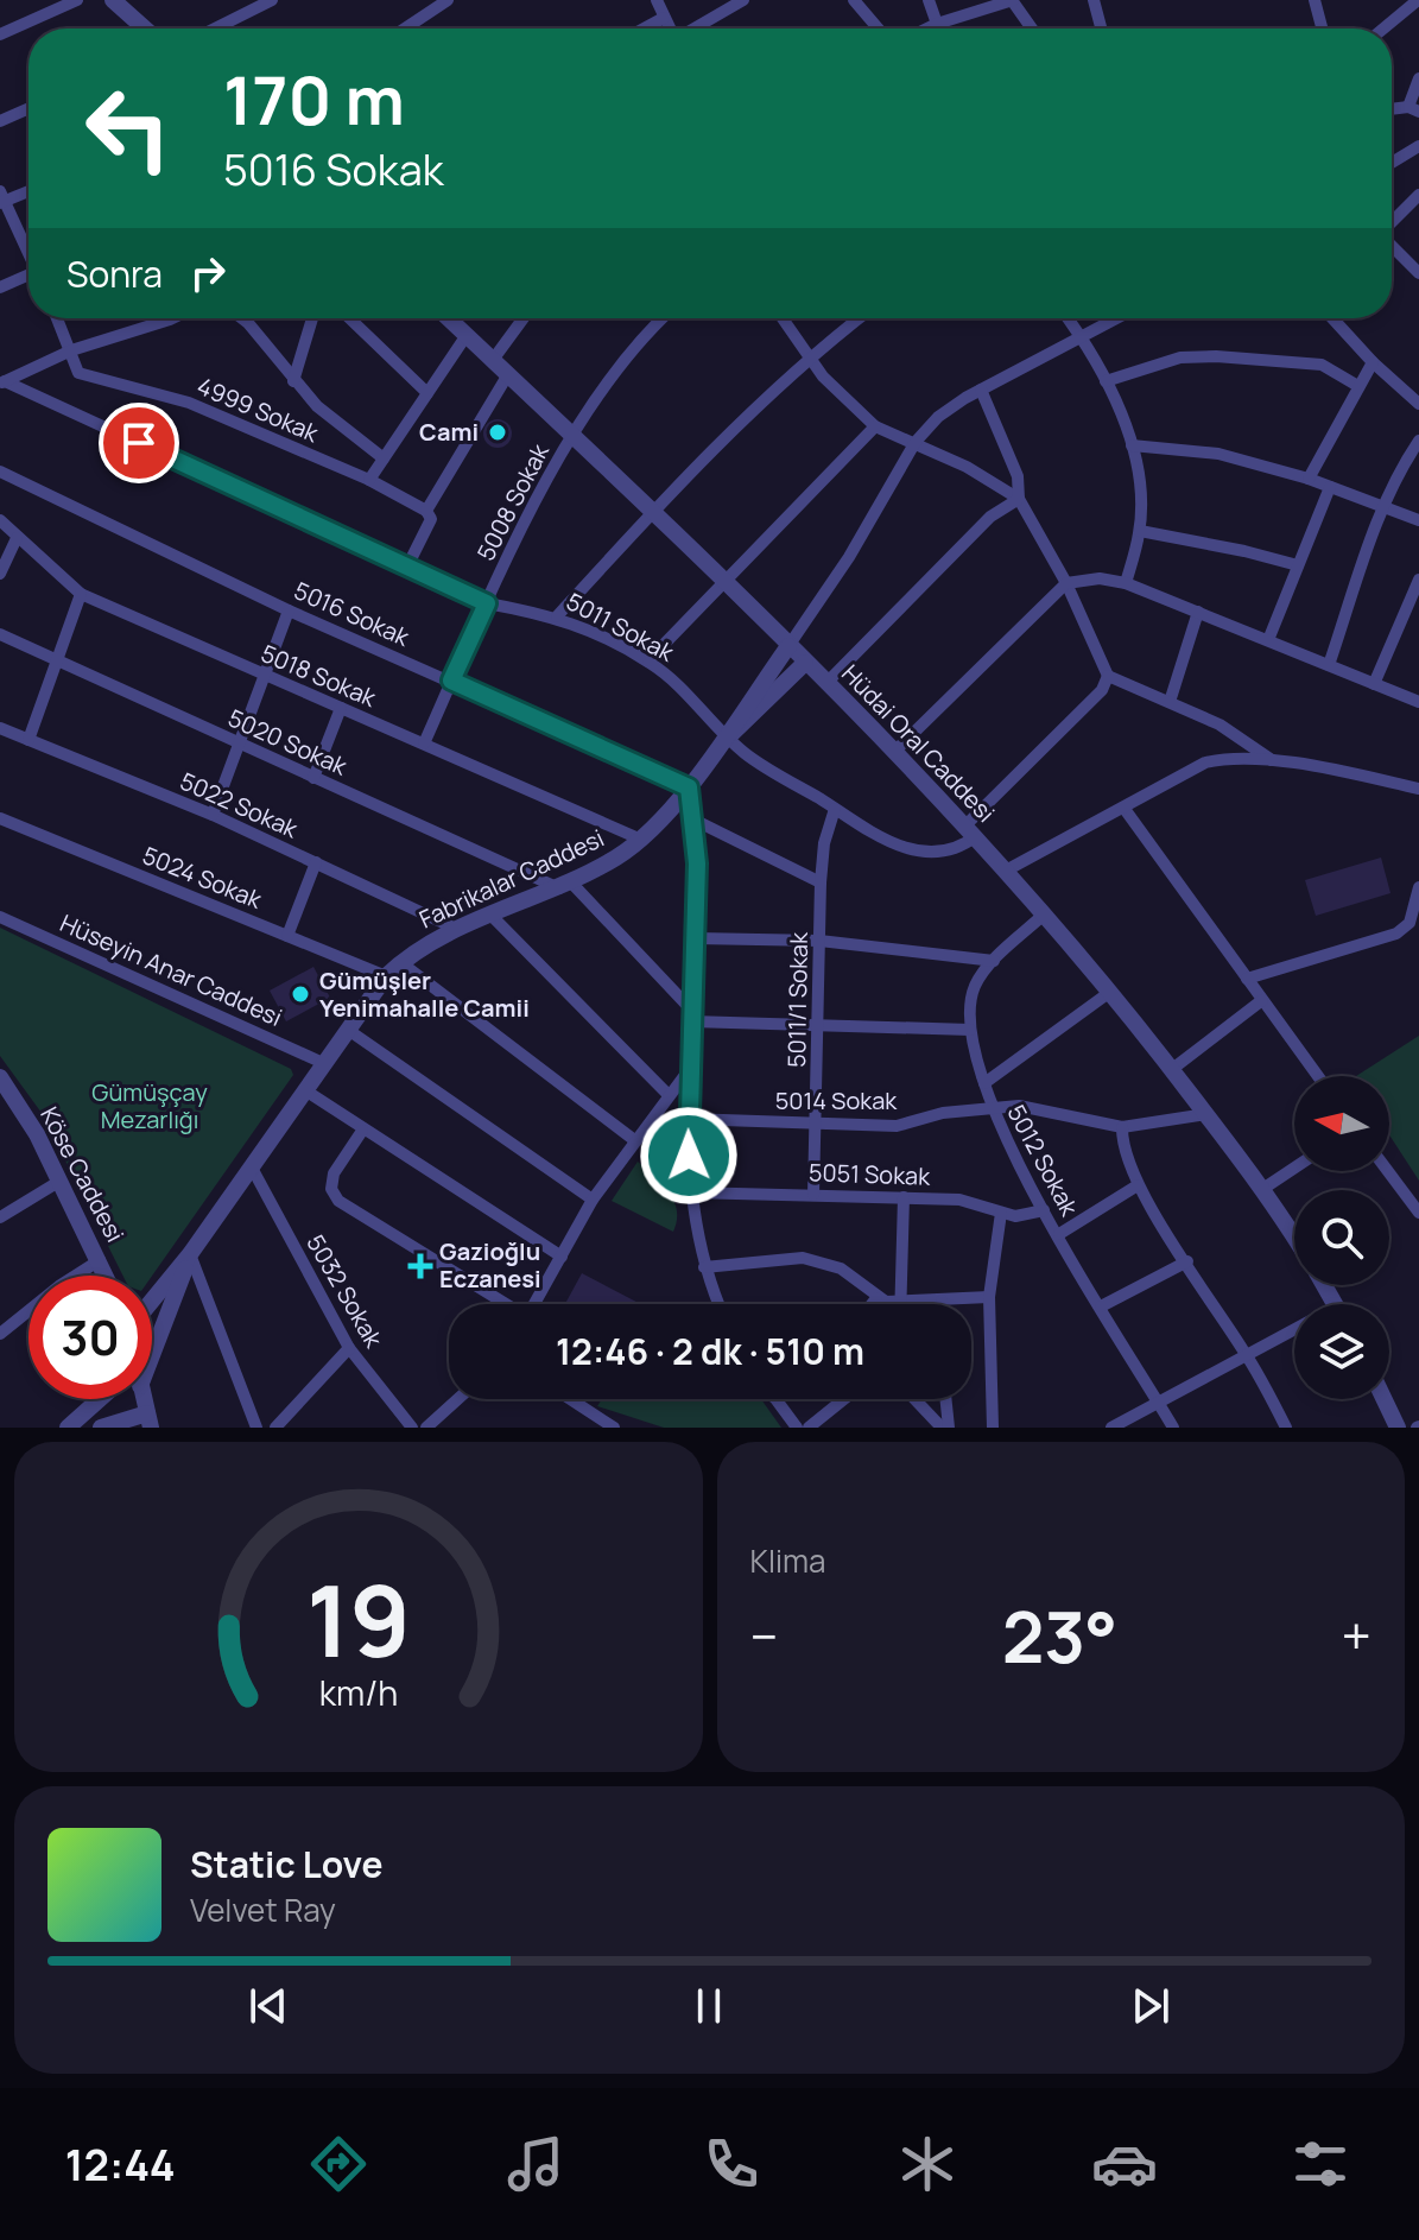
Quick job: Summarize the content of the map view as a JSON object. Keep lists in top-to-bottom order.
{
  "streets": {
    "street": [
      "4999 Sokak",
      "5008 Sokak",
      "5016 Sokak",
      "5011 Sokak",
      "5018 Sokak",
      "5020 Sokak",
      "Hüdai Oral Caddesi",
      "5022 Sokak",
      "5024 Sokak",
      "Fabrikalar Caddesi",
      "Hüseyin Anar Caddesi",
      "5011/1 Sokak",
      "5014 Sokak",
      "5012 Sokak",
      "Köse Caddesi",
      "5051 Sokak",
      "5032 Sokak"
    ]
  },
  "crossings": [
    ["5008 Sokak", "5016 Sokak"],
    ["5008 Sokak", "5011 Sokak"],
    ["5008 Sokak", "5018 Sokak"],
    ["5008 Sokak", "Hüdai Oral Caddesi"],
    ["5016 Sokak", "Fabrikalar Caddesi"],
    ["5011 Sokak", "Hüdai Oral Caddesi"],
    ["5011 Sokak", "Fabrikalar Caddesi"],
    ["5011 Sokak", "5011/1 Sokak"],
    ["5018 Sokak", "Fabrikalar Caddesi"],
    ["5020 Sokak", "Fabrikalar Caddesi"],
    ["Hüdai Oral Caddesi", "Fabrikalar Caddesi"],
    ["Hüdai Oral Caddesi", "5014 Sokak"],
    ["Hüdai Oral Caddesi", "5012 Sokak"],
    ["5022 Sokak", "Fabrikalar Caddesi"],
    ["5024 Sokak", "Fabrikalar Caddesi"],
    ["Fabrikalar Caddesi", "Hüseyin Anar Caddesi"],
    ["Fabrikalar Caddesi", "5032 Sokak"],
    ["5011/1 Sokak", "5014 Sokak"],
    ["5011/1 Sokak", "5051 Sokak"],
    ["5014 Sokak", "5012 Sokak"],
    ["5012 Sokak", "5051 Sokak"]
  ],
  "parks": ["Gümüşçay Mezarlığı"],
  "places": {
    "other": ["Cami", "Gümüşler Yenimahalle Camii"],
    "health": ["Gazioğlu Eczanesi"]
  },
  "north": "left",
  "page": {
    "turn": ["170 m", "5016 Sokak"],
    "then": "Sonra",
    "limit": "30",
    "trip": "12:46 · 2 dk · 510 m",
    "tile": "Klima",
    "heat": ["−", "23°", "+"],
    "song": ["Static Love", "Velvet Ray"],
    "tabs": "12:44",
    "gauge": ["19", "km/h"]
  }
}
